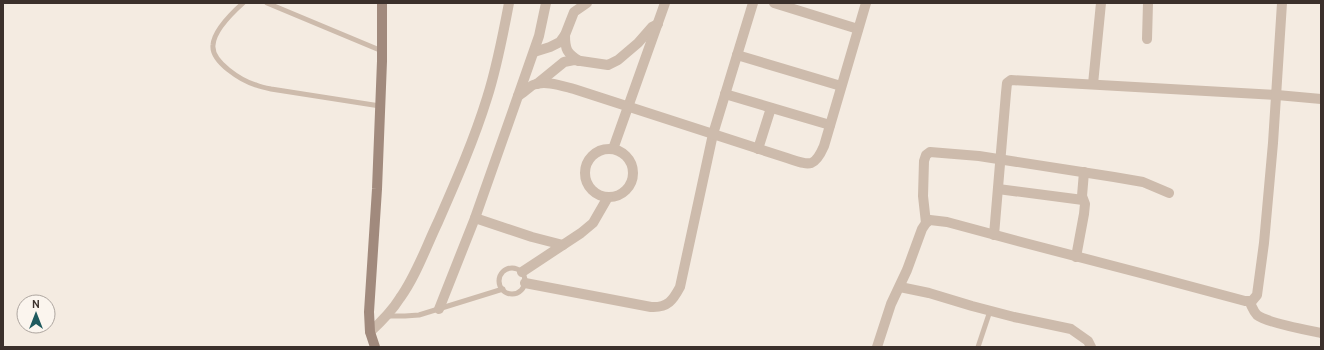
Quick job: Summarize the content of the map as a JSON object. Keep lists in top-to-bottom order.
{
  "north": "top"
}
